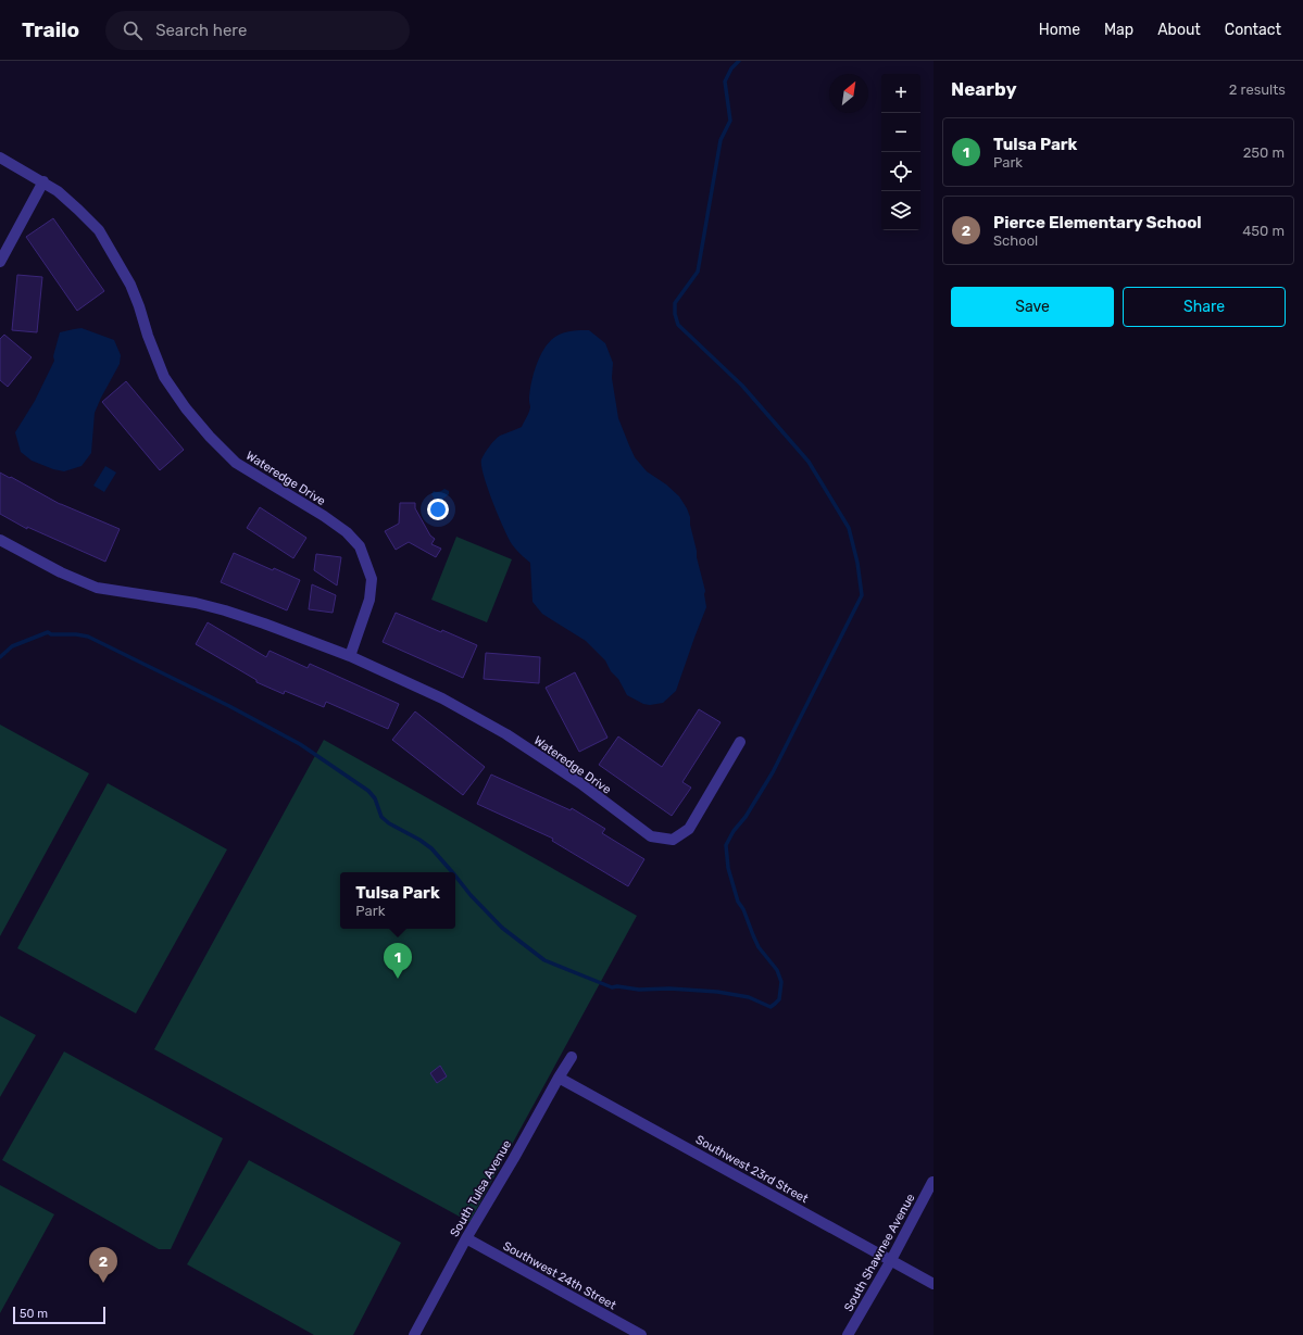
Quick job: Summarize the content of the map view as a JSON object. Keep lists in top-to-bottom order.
{
  "streets": {
    "street": [
      "Wateredge Drive",
      "Southwest 23rd Street",
      "South Tulsa Avenue",
      "South Shawnee Avenue",
      "Southwest 24th Street"
    ]
  },
  "crossings": [
    ["Southwest 23rd Street", "South Tulsa Avenue"],
    ["Southwest 23rd Street", "South Shawnee Avenue"],
    ["South Tulsa Avenue", "Southwest 24th Street"]
  ],
  "scale_bar": "50 m",
  "north": "top right",
  "page": {
    "header": "Trailo",
    "search": "Search here",
    "nav": [
      "Home",
      "Map",
      "About",
      "Contact"
    ],
    "heading": ["Nearby", "2 results"],
    "map_buttons": ["+", "−"],
    "list": [
      {
        "mark": "1",
        "name": "Tulsa Park",
        "note": "Park",
        "value": "250 m"
      },
      {
        "mark": "2",
        "name": "Pierce Elementary School",
        "note": "School",
        "value": "450 m"
      }
    ],
    "buttons": ["Save", "Share"],
    "popup": ["Tulsa Park", "Park"],
    "pins": ["1", "2"],
    "scale": "50 m"
  }
}
